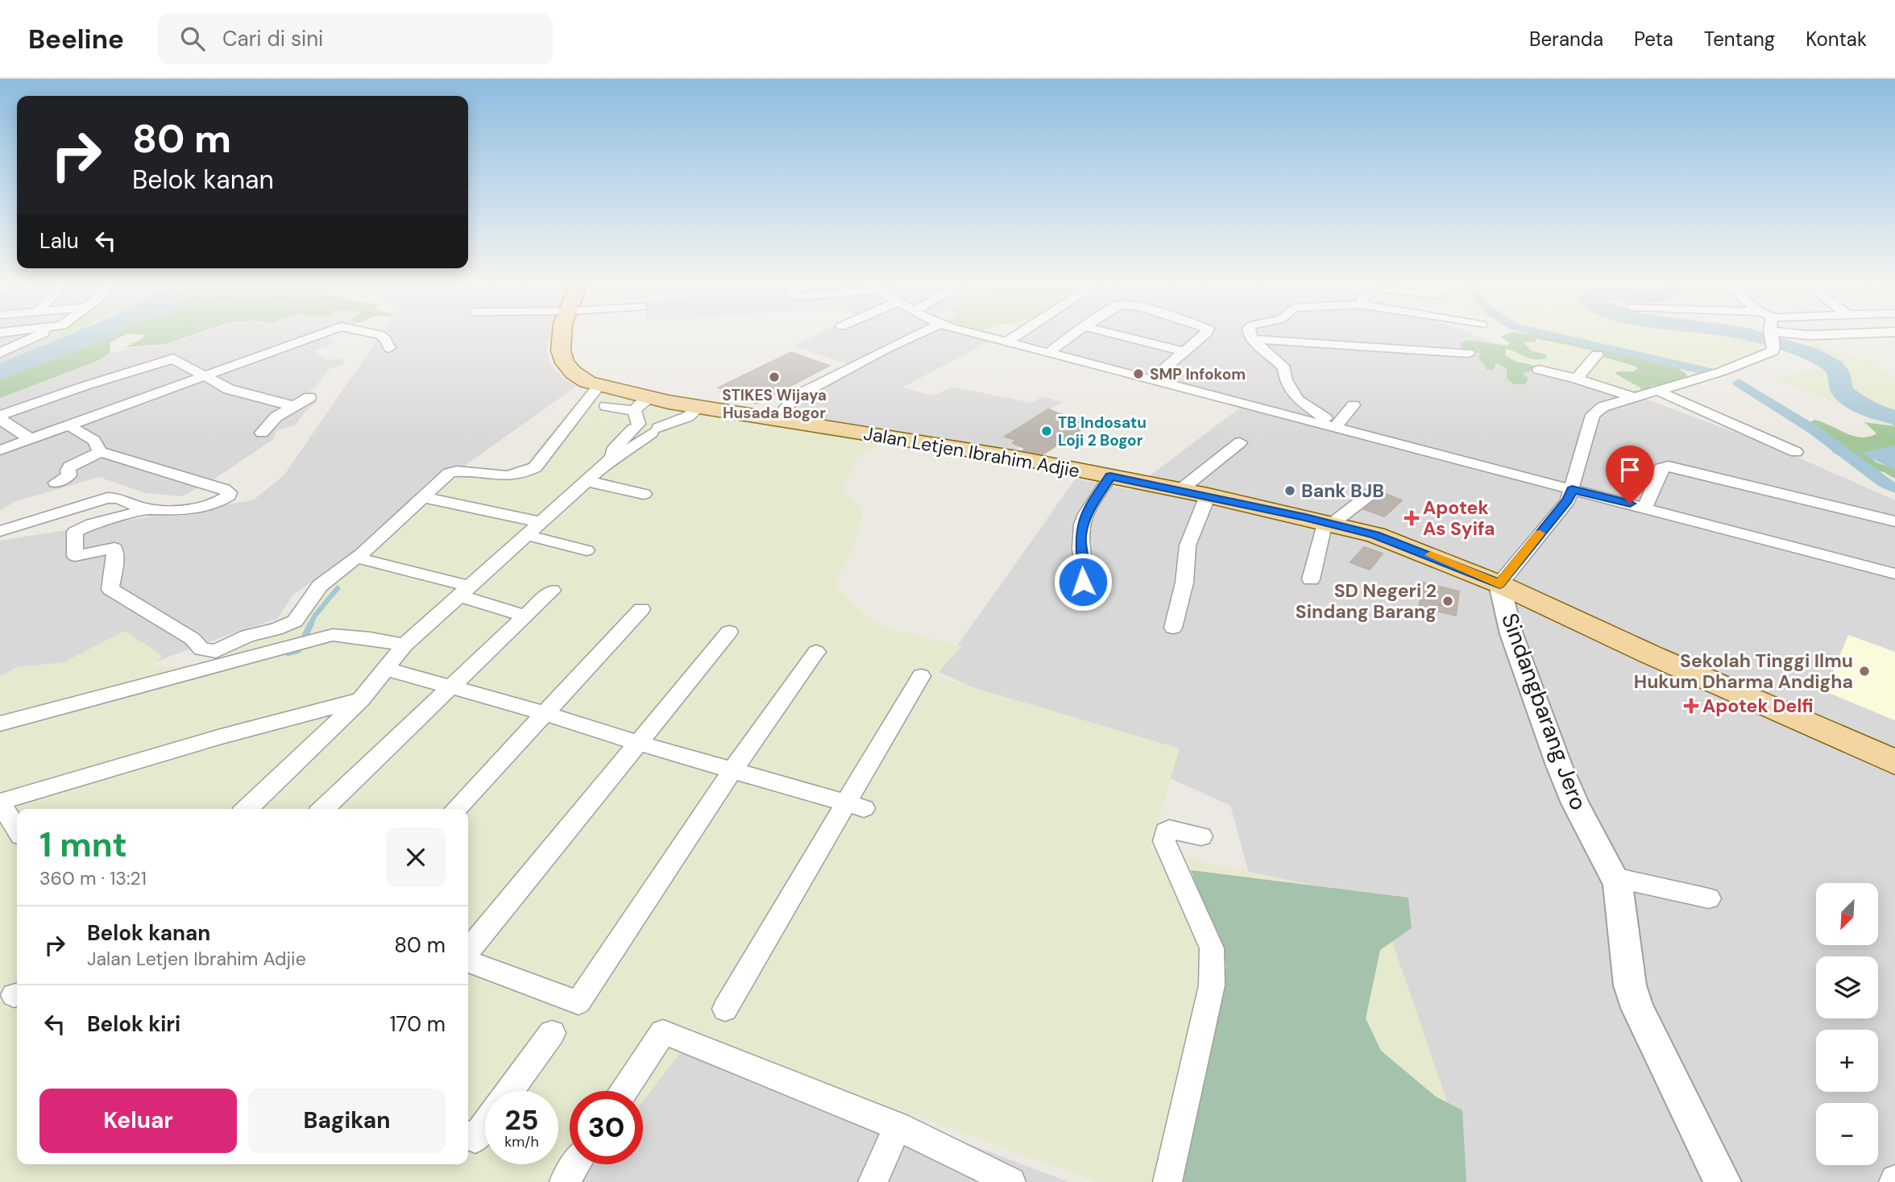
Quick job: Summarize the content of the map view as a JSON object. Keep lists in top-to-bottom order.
{
  "streets": {
    "main road": ["Jalan Letjen Ibrahim Adjie"],
    "street": ["Sindangbarang Jero"]
  },
  "crossings": [
    ["Jalan Letjen Ibrahim Adjie", "Sindangbarang Jero"]
  ],
  "places": {
    "other": [
      "SMP Infokom",
      "STIKES Wijaya Husada Bogor",
      "TB Indosatu Loji 2 Bogor",
      "Bank BJB",
      "SD Negeri 2 Sindang Barang",
      "Sekolah Tinggi Ilmu Hukum Dharma Andigha"
    ],
    "health": ["Apotek As Syifa", "Apotek Delfi"]
  },
  "north": "bottom left",
  "page": {
    "header": "Beeline",
    "search": "Cari di sini",
    "nav": [
      "Beranda",
      "Peta",
      "Tentang",
      "Kontak"
    ],
    "turn": ["80 m", "Belok kanan"],
    "then": "Lalu",
    "heading": ["1 mnt", "360 m · 13:21"],
    "map_buttons": ["+", "−"],
    "list": [
      {
        "name": "Belok kanan",
        "note": "Jalan Letjen Ibrahim Adjie",
        "value": "80 m"
      },
      {
        "name": "Belok kiri",
        "value": "170 m"
      }
    ],
    "buttons": ["Keluar", "Bagikan"],
    "speed": "25 km/h",
    "limit": "30"
  }
}
